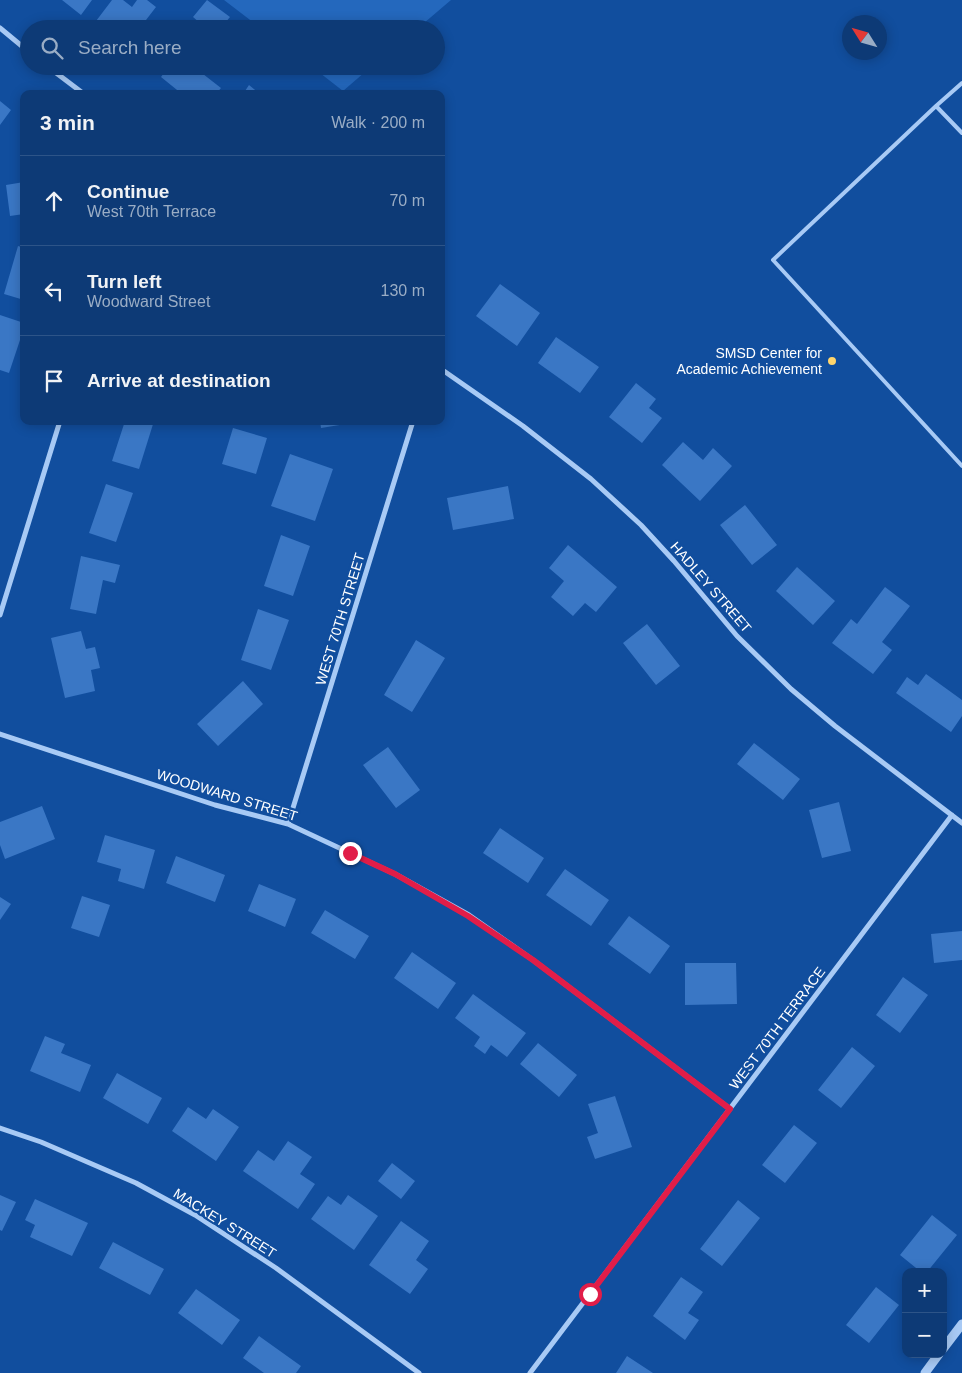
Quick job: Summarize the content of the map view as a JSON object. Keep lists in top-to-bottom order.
{
  "streets": {
    "street": [
      "HADLEY STREET",
      "WEST 70TH STREET",
      "WOODWARD STREET",
      "WEST 70TH TERRACE",
      "MACKEY STREET"
    ]
  },
  "crossings": [
    ["HADLEY STREET", "WEST 70TH TERRACE"],
    ["WEST 70TH STREET", "WOODWARD STREET"],
    ["WOODWARD STREET", "WEST 70TH TERRACE"]
  ],
  "places": ["SMSD Center for Academic Achievement"],
  "north": "top left",
  "page": {
    "search": "Search here",
    "heading": ["3 min", "Walk · 200 m"],
    "list": [
      ["Continue", "West 70th Terrace", "70 m"],
      ["Turn left", "Woodward Street", "130 m"],
      "Arrive at destination"
    ],
    "map_buttons": ["+", "−"]
  }
}
